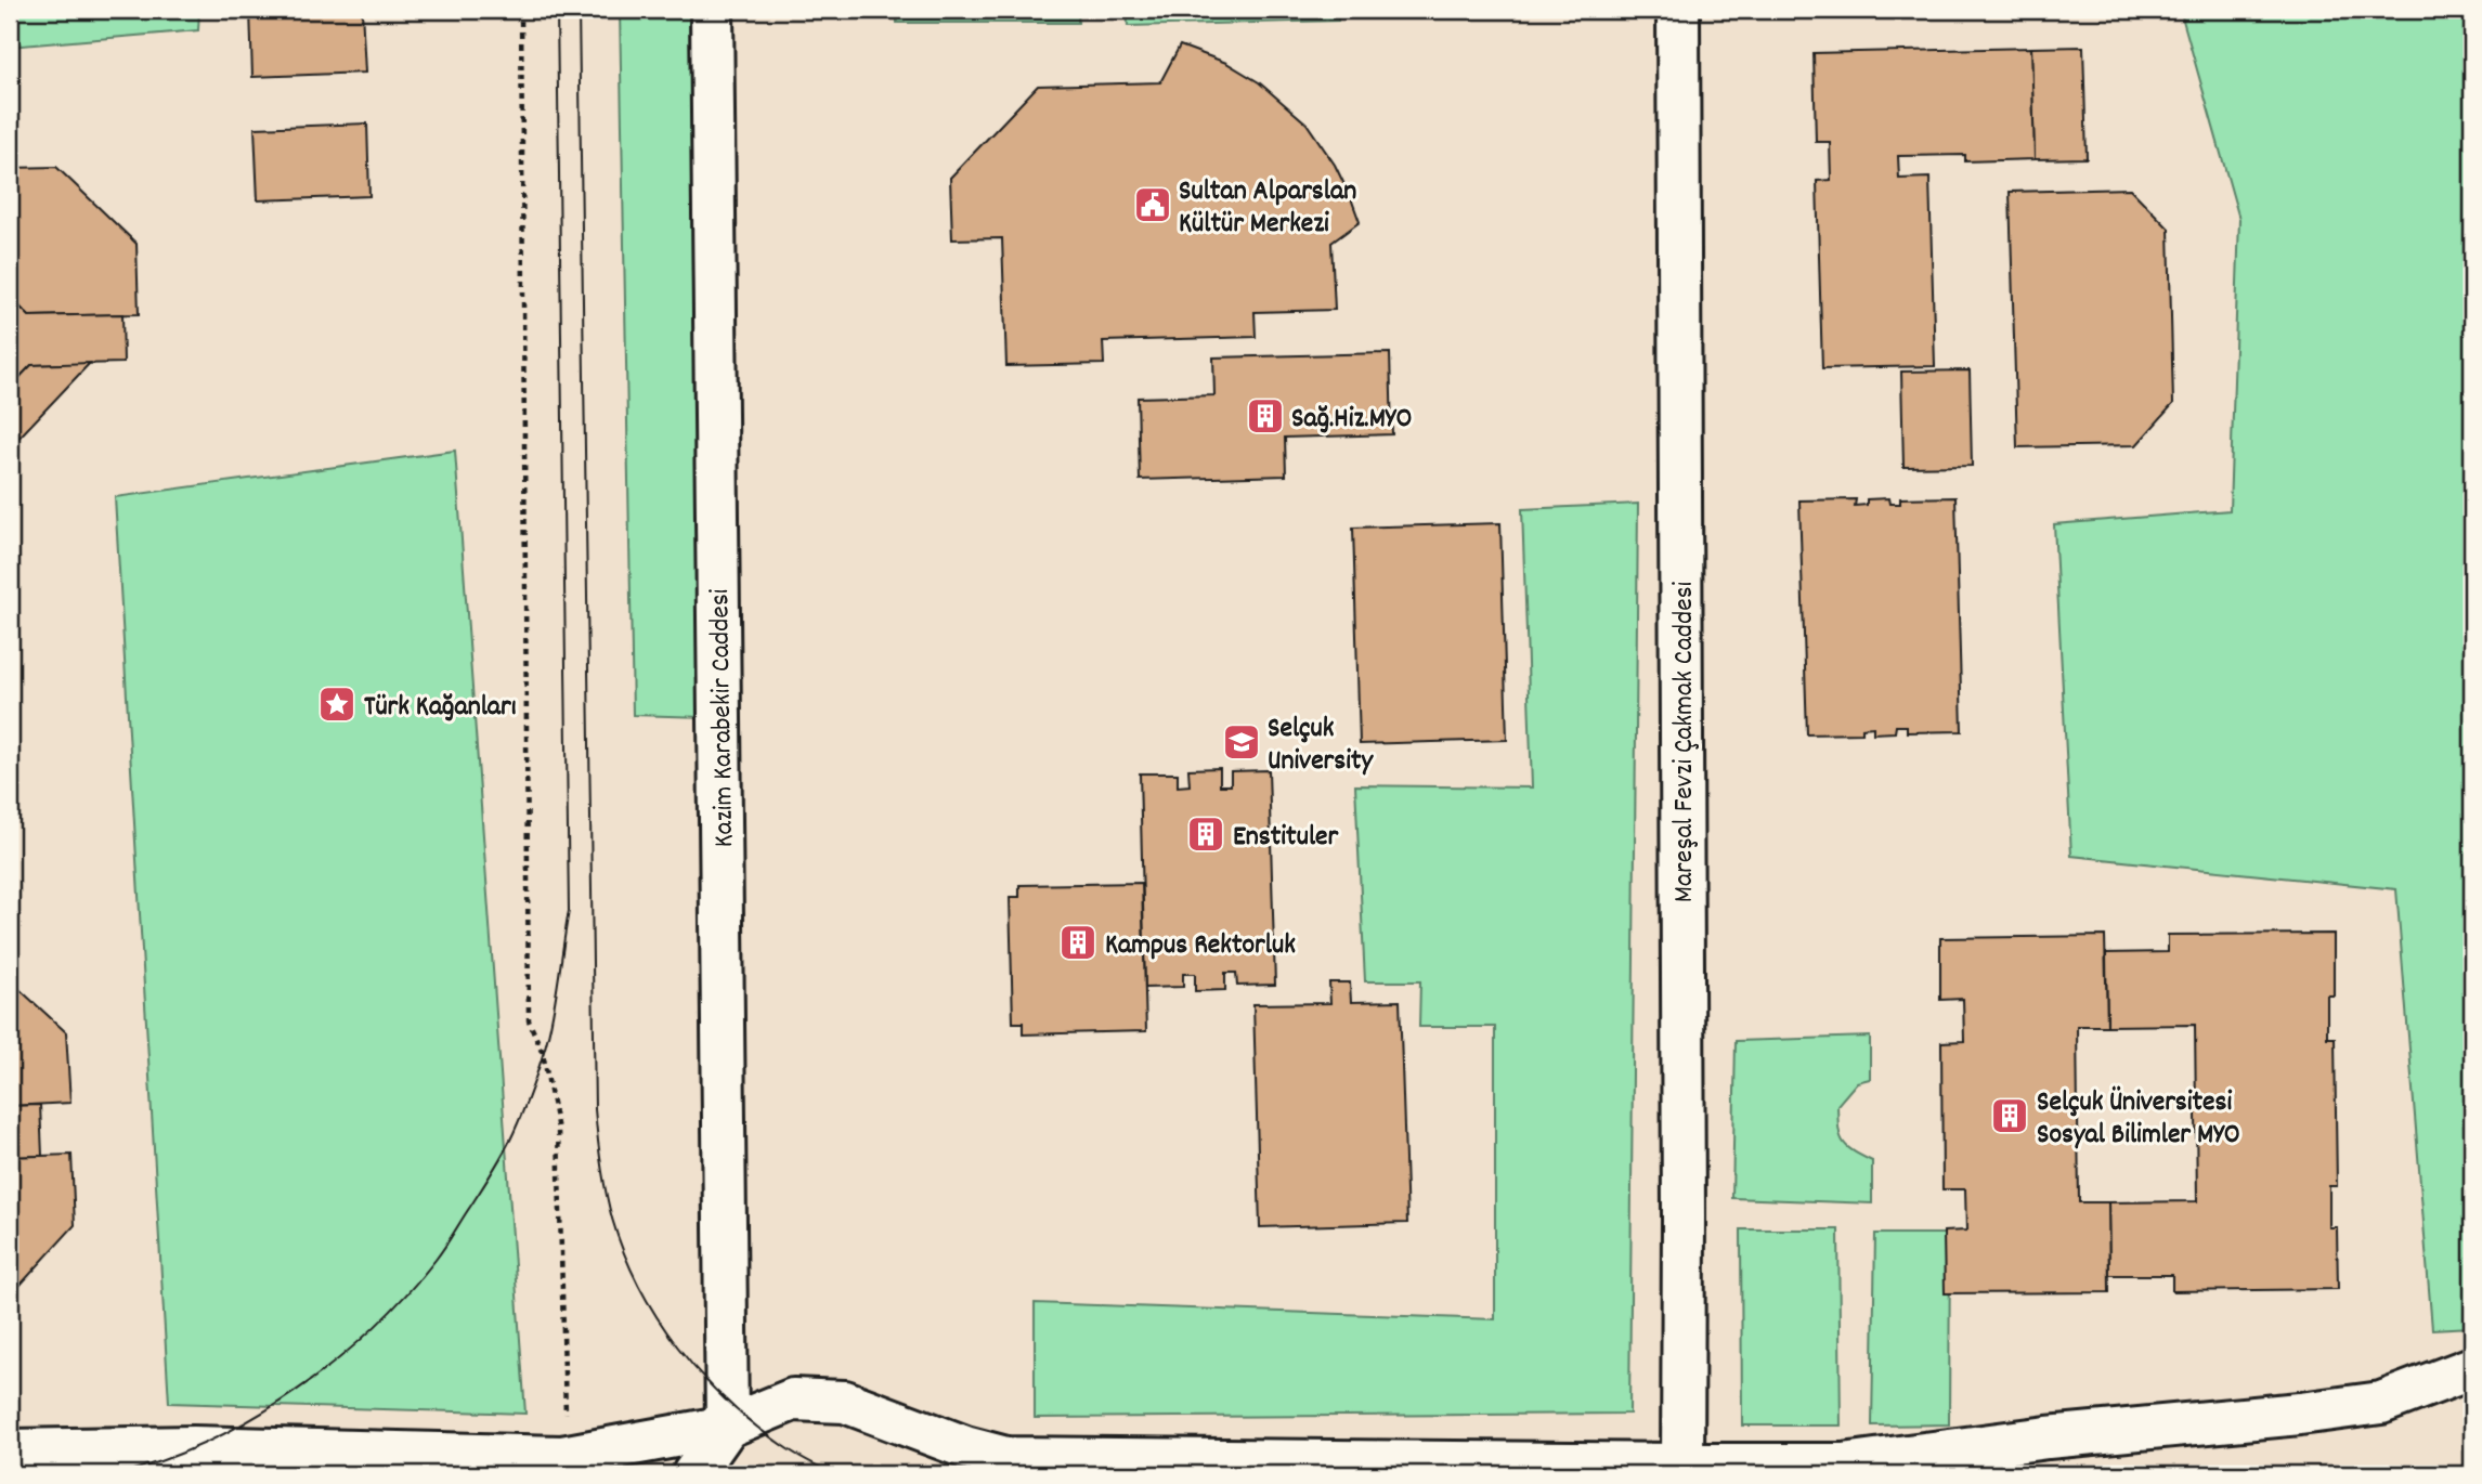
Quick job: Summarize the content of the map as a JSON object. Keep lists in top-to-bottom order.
{
  "streets": {
    "street": ["Kazim Karabekir Caddesi", "Mareşal Fevzi Çakmak Caddesi"]
  },
  "places": {
    "public building": ["Sultan Alparslan Kültür Merkezi"],
    "building": [
      "Sağ.Hiz.MYO",
      "Enstituler",
      "Kampus Rektorluk",
      "Selçuk Üniversitesi Sosyal Bilimler MYO"
    ],
    "place": ["Türk Kağanları"],
    "school or university": ["Selçuk University"]
  }
}
